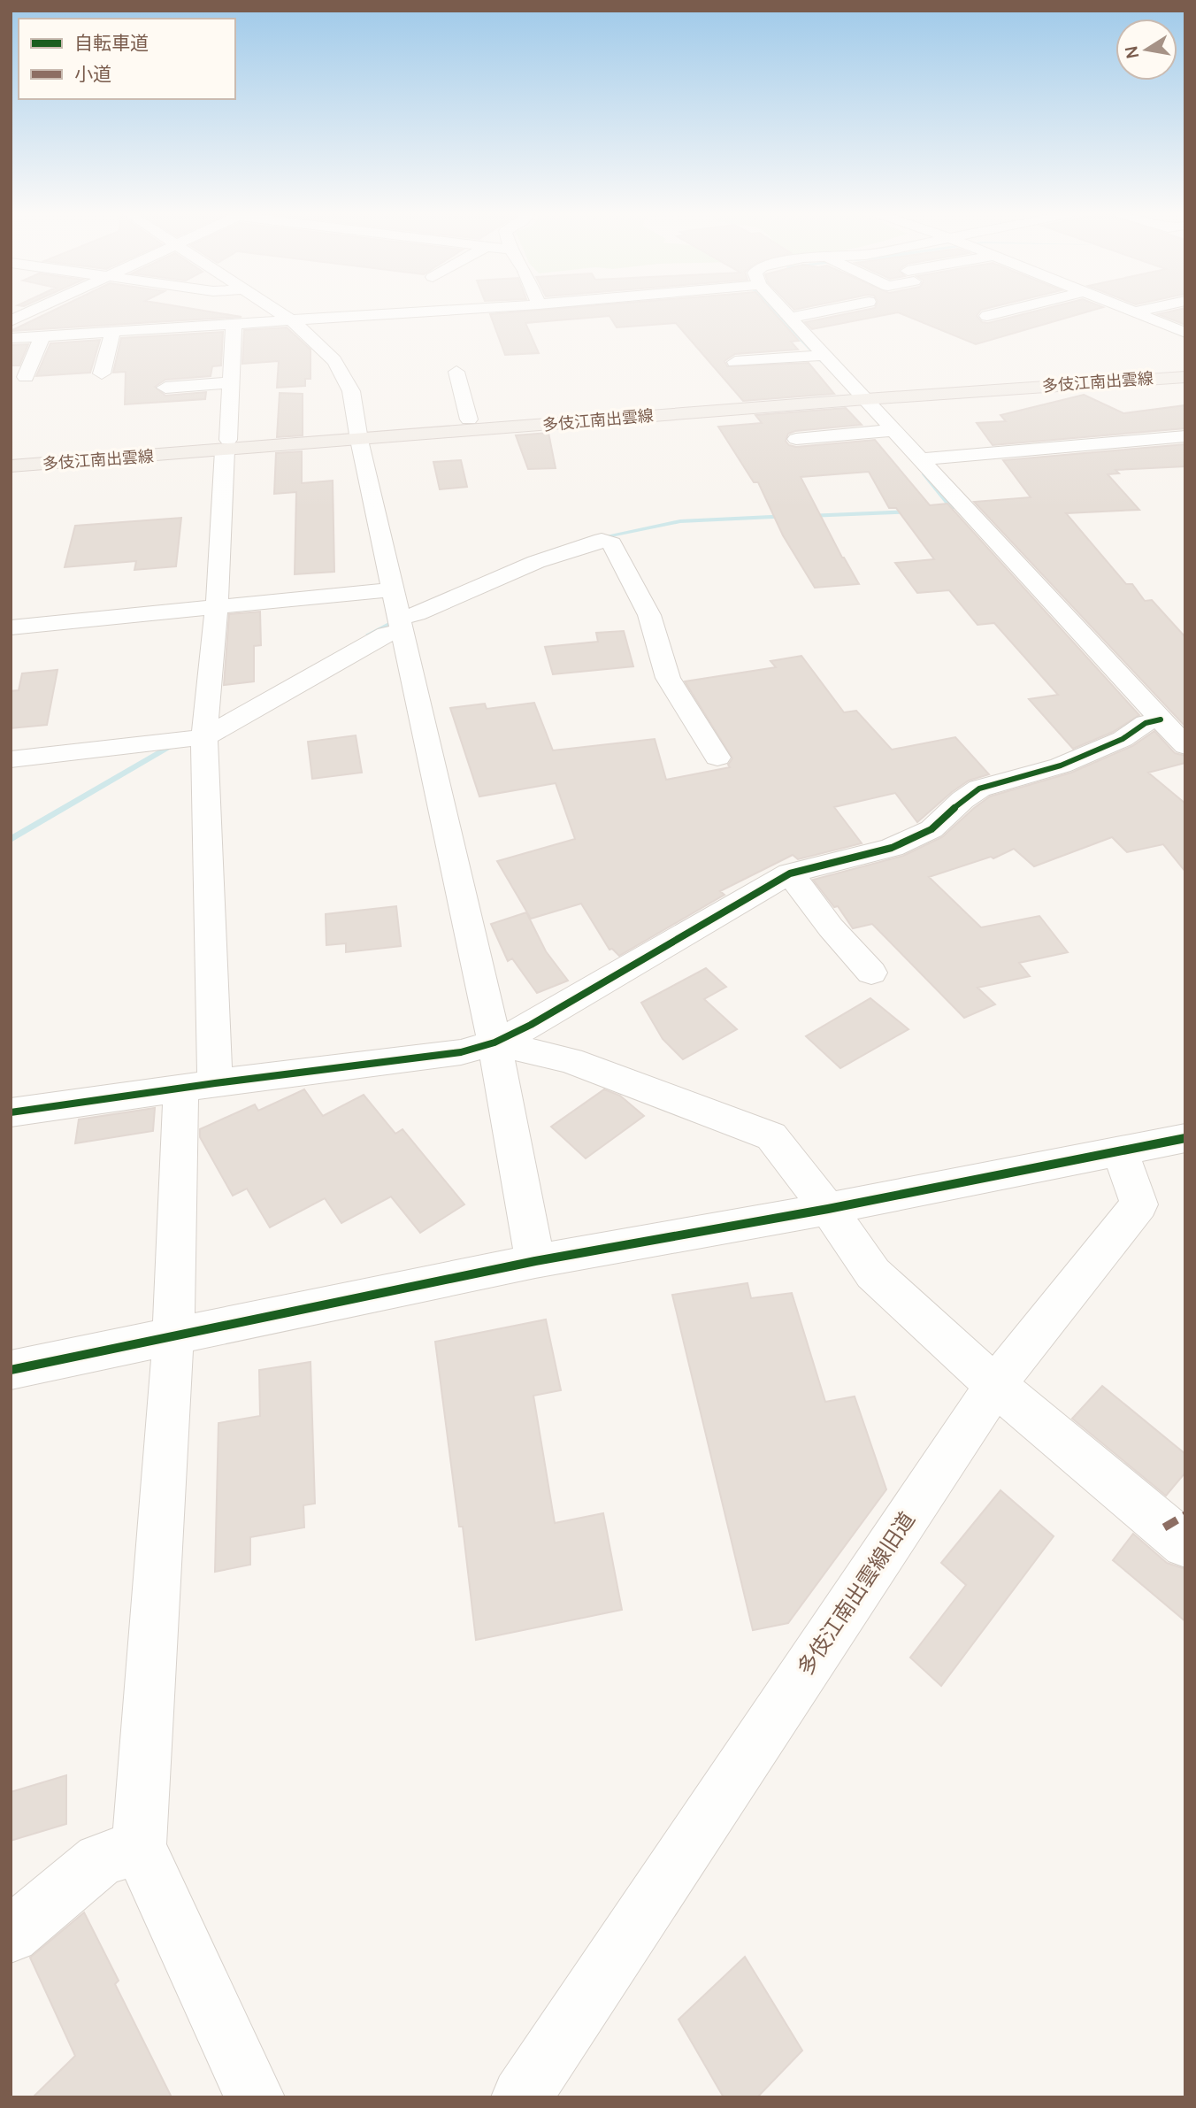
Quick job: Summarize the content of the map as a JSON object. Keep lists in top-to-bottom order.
{
  "streets": {
    "main road": ["多伎江南出雲線"],
    "street": ["多伎江南出雲線旧道"]
  },
  "legend": ["自転車道", "小道"],
  "north": "left"
}
